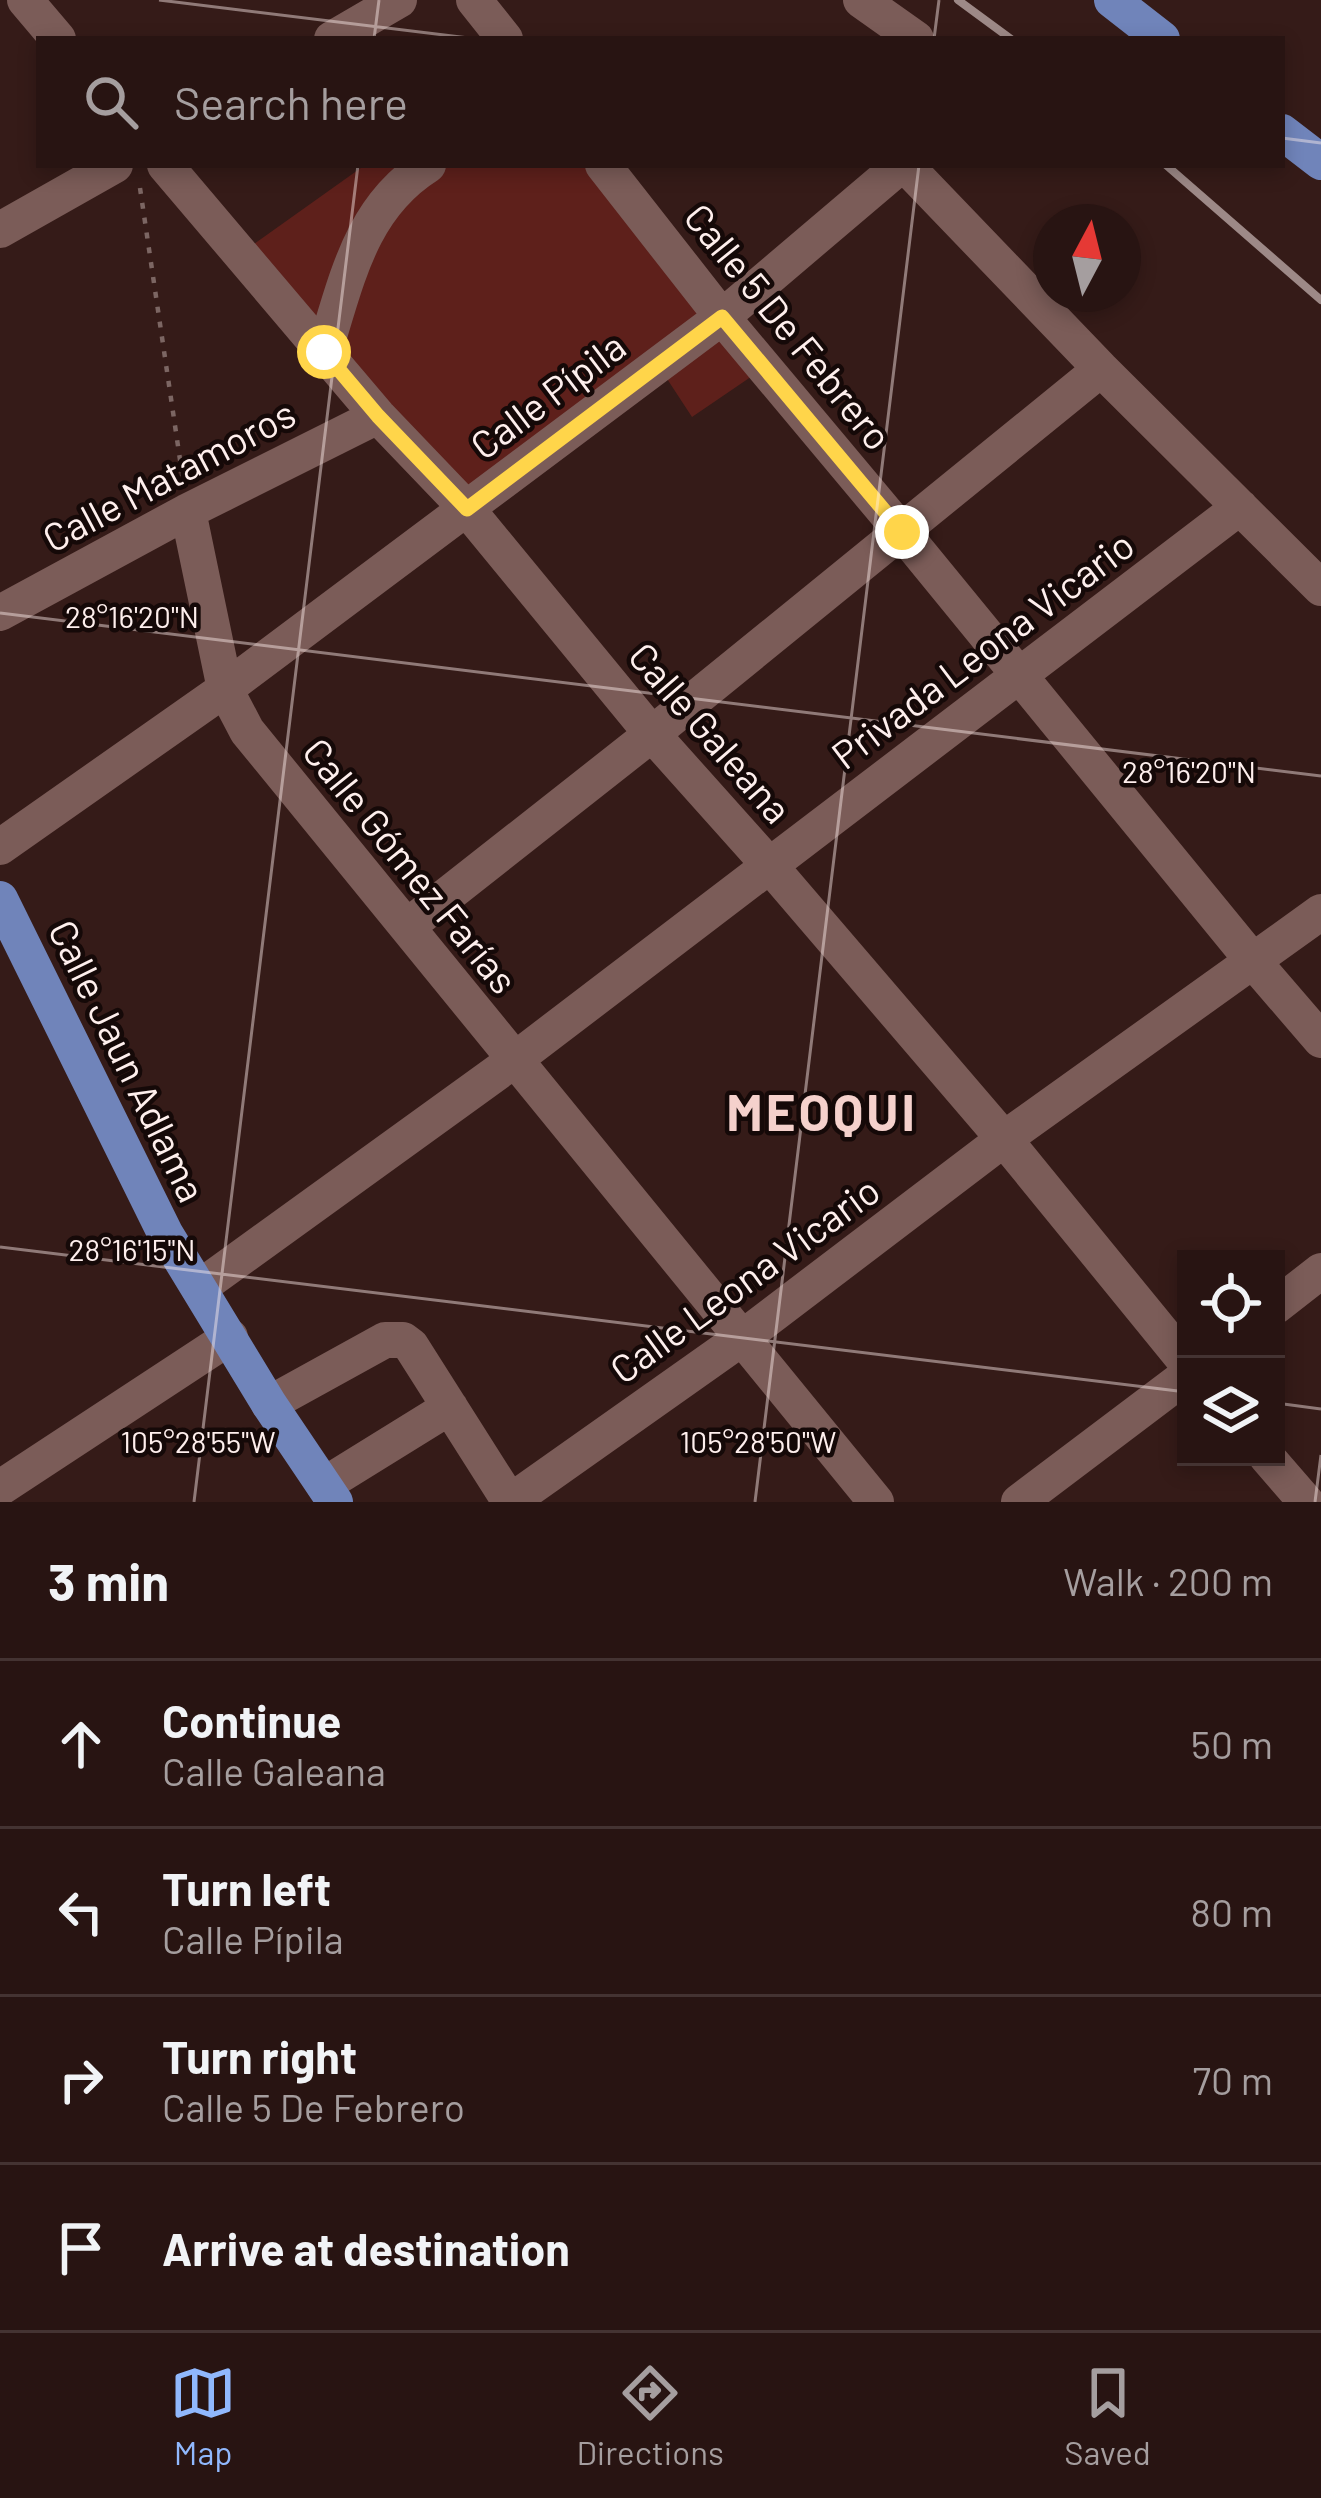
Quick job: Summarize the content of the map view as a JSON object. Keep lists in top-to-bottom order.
{
  "streets": {
    "main road": ["Calle Jaun Adlama"],
    "street": [
      "Calle 5 De Febrero",
      "Calle Pípila",
      "Calle Matamoros",
      "Privada Leona Vicario",
      "Calle Galeana",
      "Calle Gómez Farías",
      "Calle Leona Vicario"
    ]
  },
  "crossings": [
    ["Calle 5 De Febrero", "Calle Pípila"],
    ["Calle 5 De Febrero", "Privada Leona Vicario"],
    ["Calle 5 De Febrero", "Calle Leona Vicario"],
    ["Calle Pípila", "Calle Galeana"],
    ["Calle Pípila", "Calle Gómez Farías"],
    ["Calle Matamoros", "Calle Galeana"],
    ["Calle Matamoros", "Calle Gómez Farías"],
    ["Privada Leona Vicario", "Calle Galeana"],
    ["Privada Leona Vicario", "Calle Gómez Farías"],
    ["Privada Leona Vicario", "Calle Jaun Adlama"],
    ["Calle Galeana", "Calle Leona Vicario"],
    ["Calle Gómez Farías", "Calle Leona Vicario"]
  ],
  "districts": ["MEOQUI"],
  "north": "top",
  "page": {
    "search": "Search here",
    "heading": ["3 min", "Walk · 200 m"],
    "list": [
      ["Continue", "Calle Galeana", "50 m"],
      ["Turn left", "Calle Pípila", "80 m"],
      ["Turn right", "Calle 5 De Febrero", "70 m"],
      "Arrive at destination"
    ],
    "nav": ["Map", "Directions", "Saved"]
  },
  "coordinates": [
    "28°16'20\"N",
    "28°16'15\"N",
    "105°28'55\"W",
    "105°28'50\"W"
  ]
}
